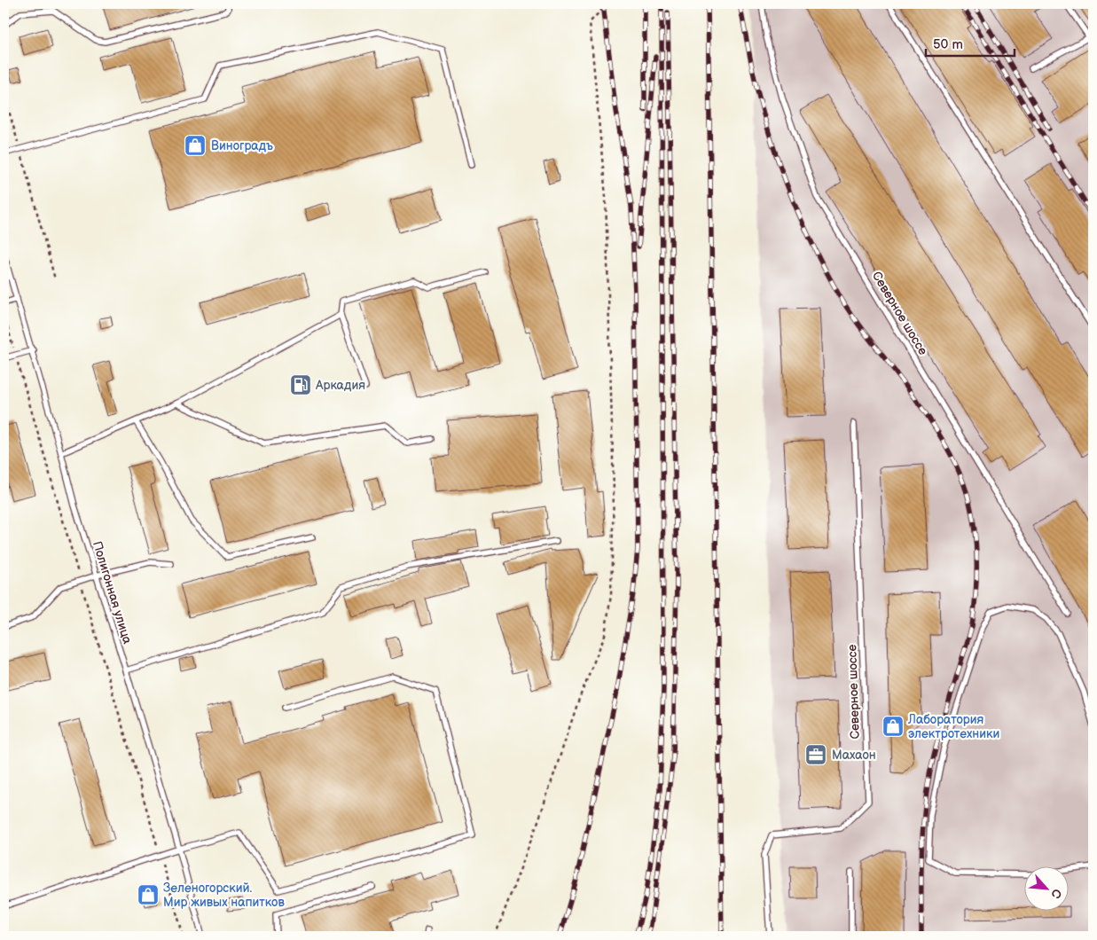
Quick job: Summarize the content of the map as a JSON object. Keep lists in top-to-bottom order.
{
  "streets": {
    "lane": ["Северное шоссе", "Полигонная улица"]
  },
  "places": {
    "shop": ["Виноградъ", "Лаборатория электротехники", "Зеленогорский. Мир живых напитков"],
    "fuel station": ["Аркадия"],
    "office": ["Махаон"]
  },
  "scale_bar": "50 m",
  "north": "bottom right"
}
